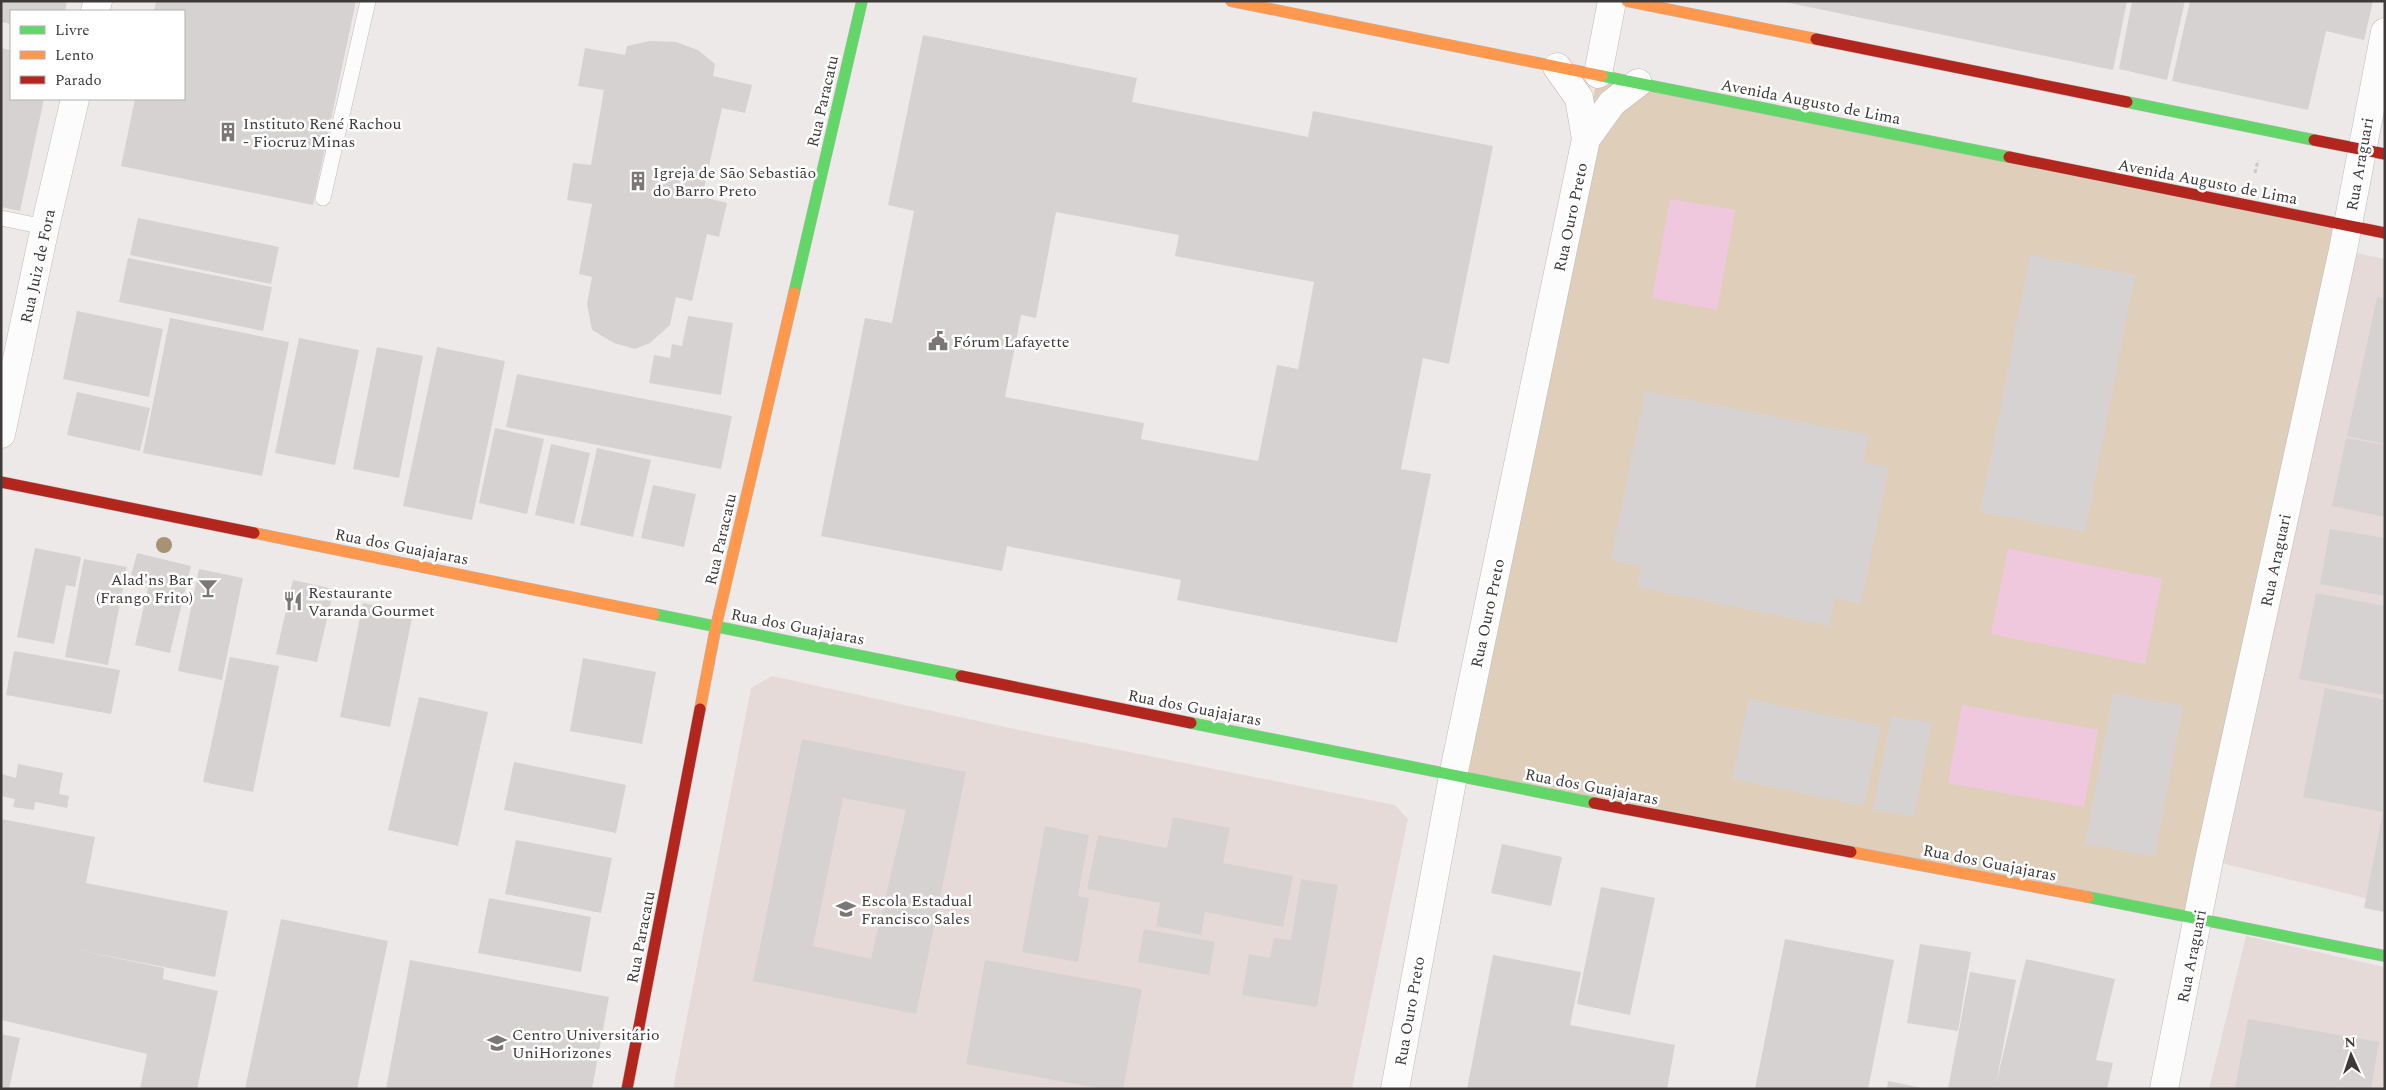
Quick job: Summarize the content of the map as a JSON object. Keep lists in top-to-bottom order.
{
  "streets": {
    "street": [
      "Rua Paracatu",
      "Avenida Augusto de Lima",
      "Rua Araguari",
      "Rua Ouro Preto",
      "Rua Juiz de Fora",
      "Rua dos Guajajaras"
    ]
  },
  "crossings": [
    ["Rua Paracatu", "Rua dos Guajajaras"],
    ["Avenida Augusto de Lima", "Rua Araguari"],
    ["Avenida Augusto de Lima", "Rua Ouro Preto"],
    ["Rua Araguari", "Rua dos Guajajaras"],
    ["Rua Ouro Preto", "Rua dos Guajajaras"]
  ],
  "places": {
    "building": ["Instituto René Rachou - Fiocruz Minas", "Igreja de São Sebastião do Barro Preto"],
    "public building": ["Fórum Lafayette"],
    "bar": ["Alad'ns Bar (Frango Frito)"],
    "restaurant": ["Restaurante Varanda Gourmet"],
    "school or university": ["Escola Estadual Francisco Sales", "Centro Universitário UniHorizones"]
  },
  "legend": ["Livre", "Lento", "Parado"],
  "north": "top"
}
